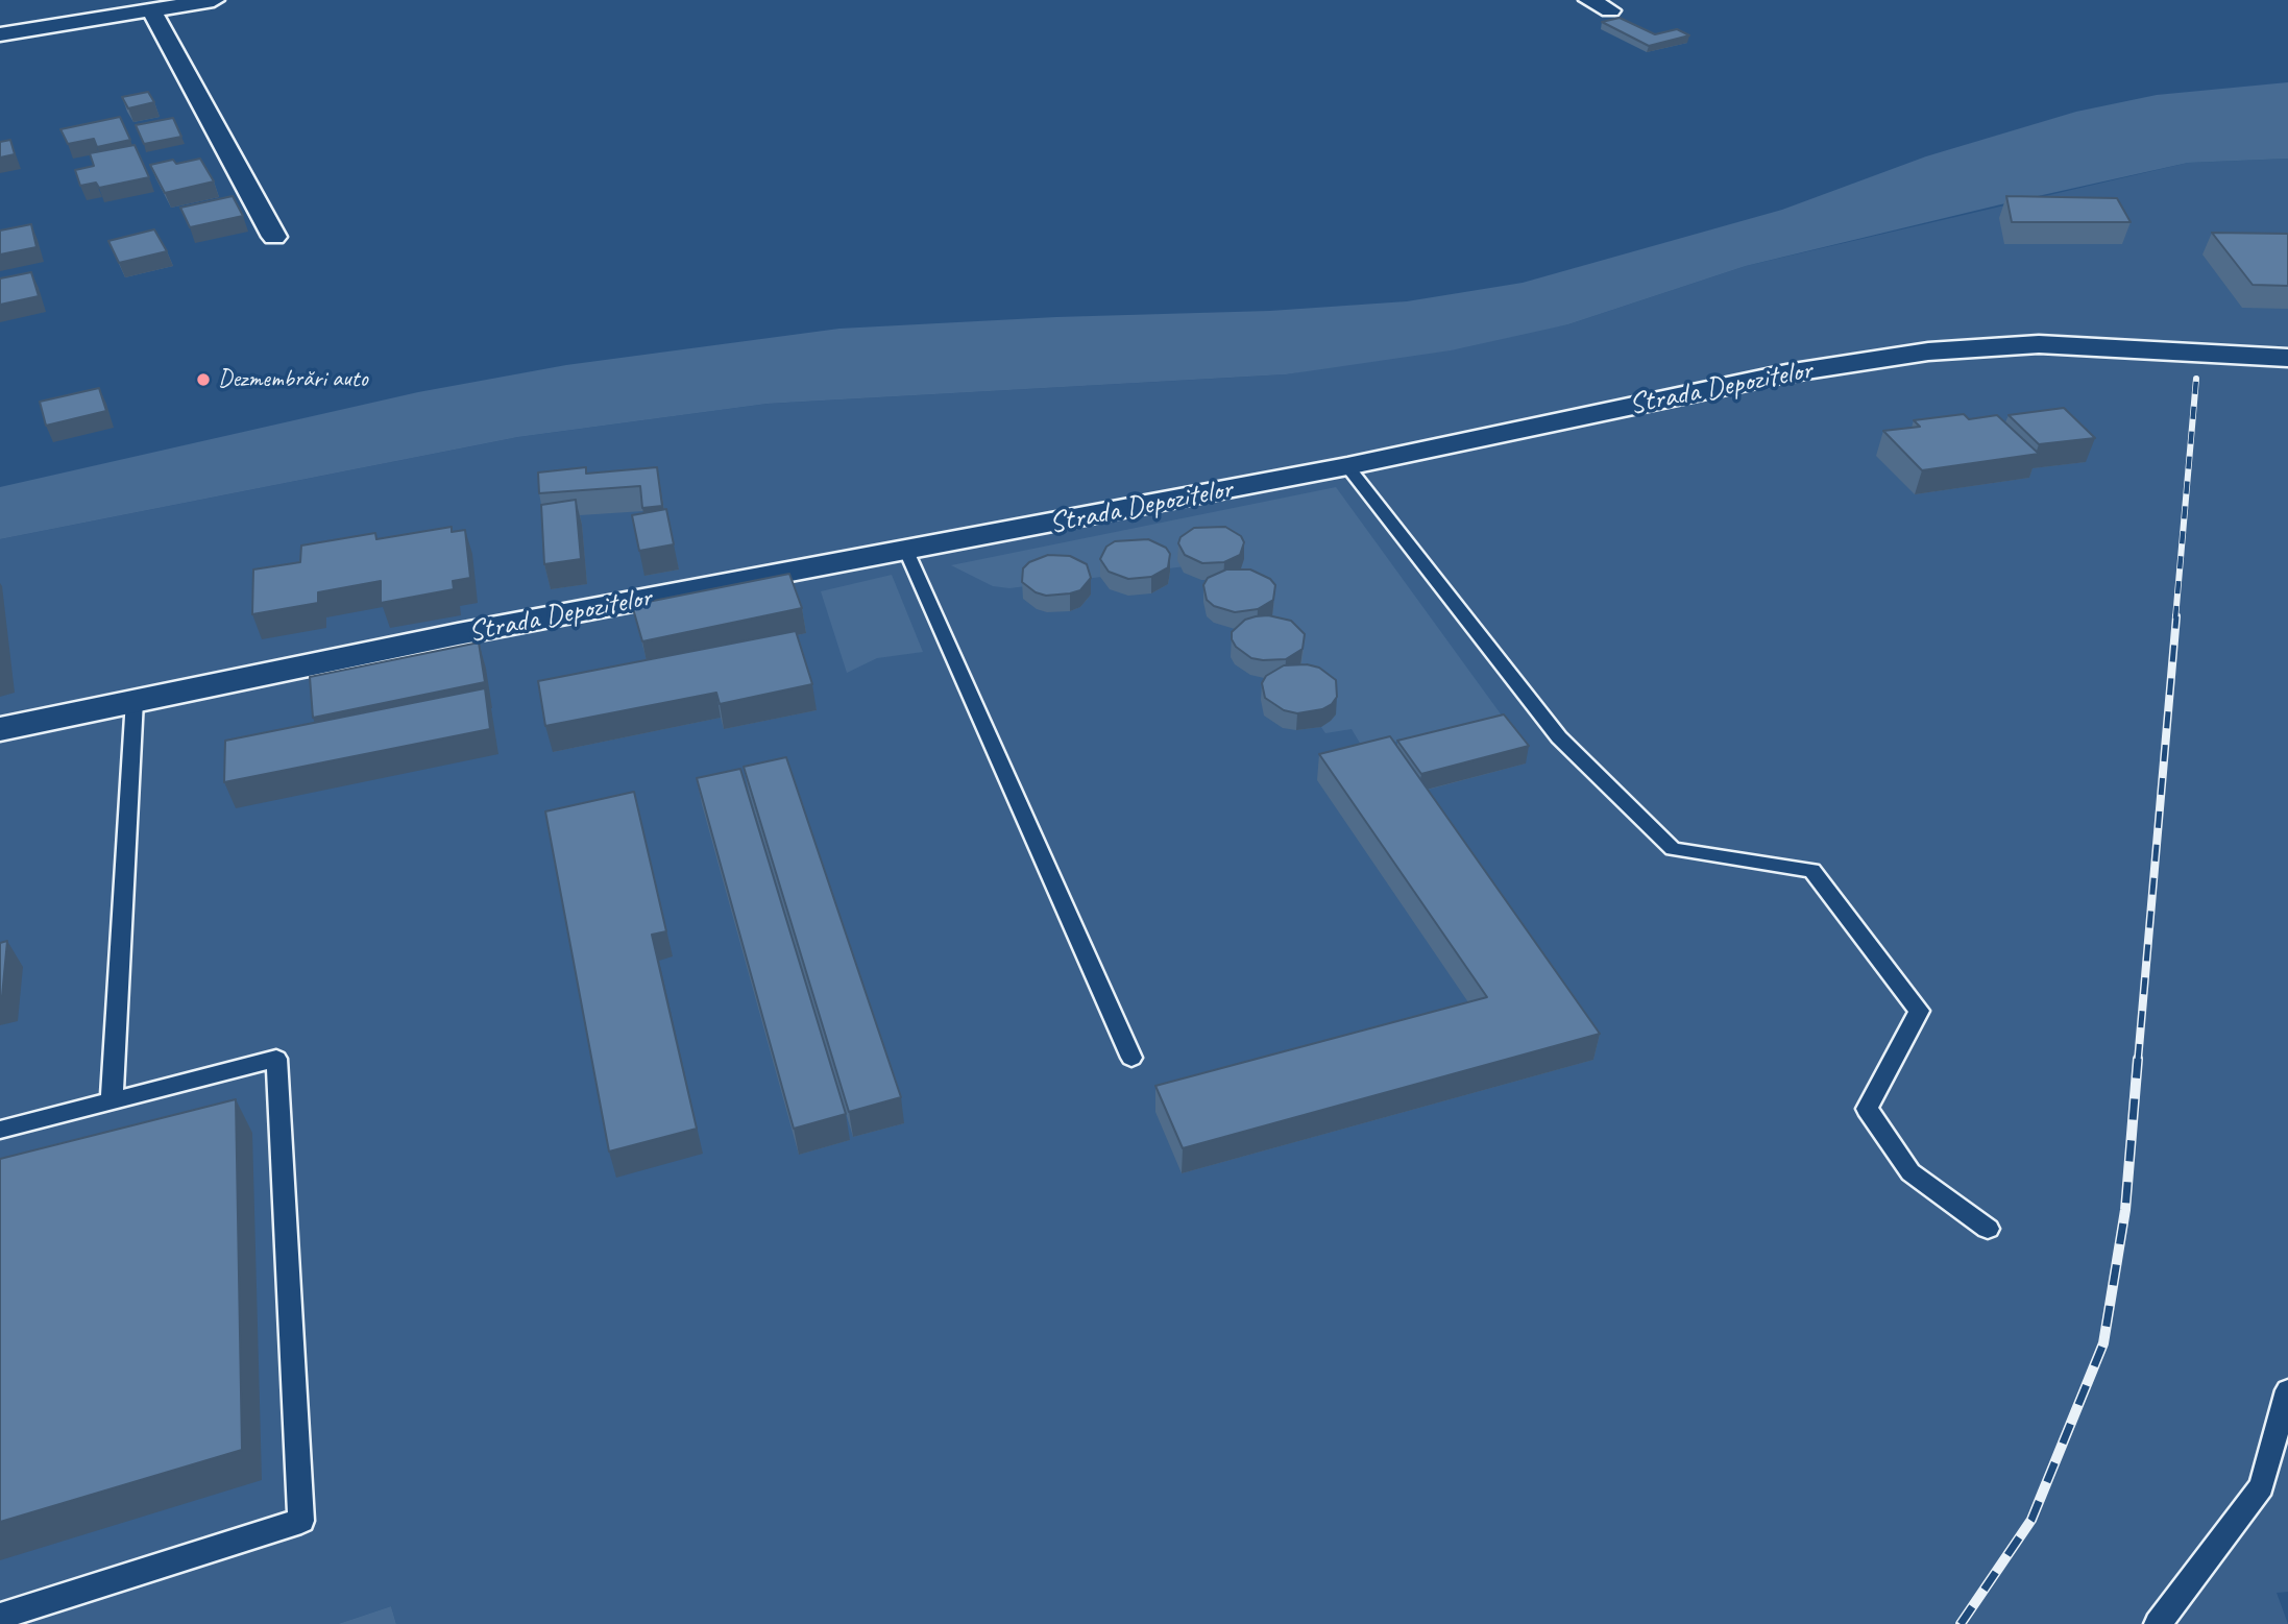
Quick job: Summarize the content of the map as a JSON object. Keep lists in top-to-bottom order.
{
  "streets": {
    "street": ["Strada Depozitelor"]
  },
  "places": ["Dezmembrări auto"]
}
